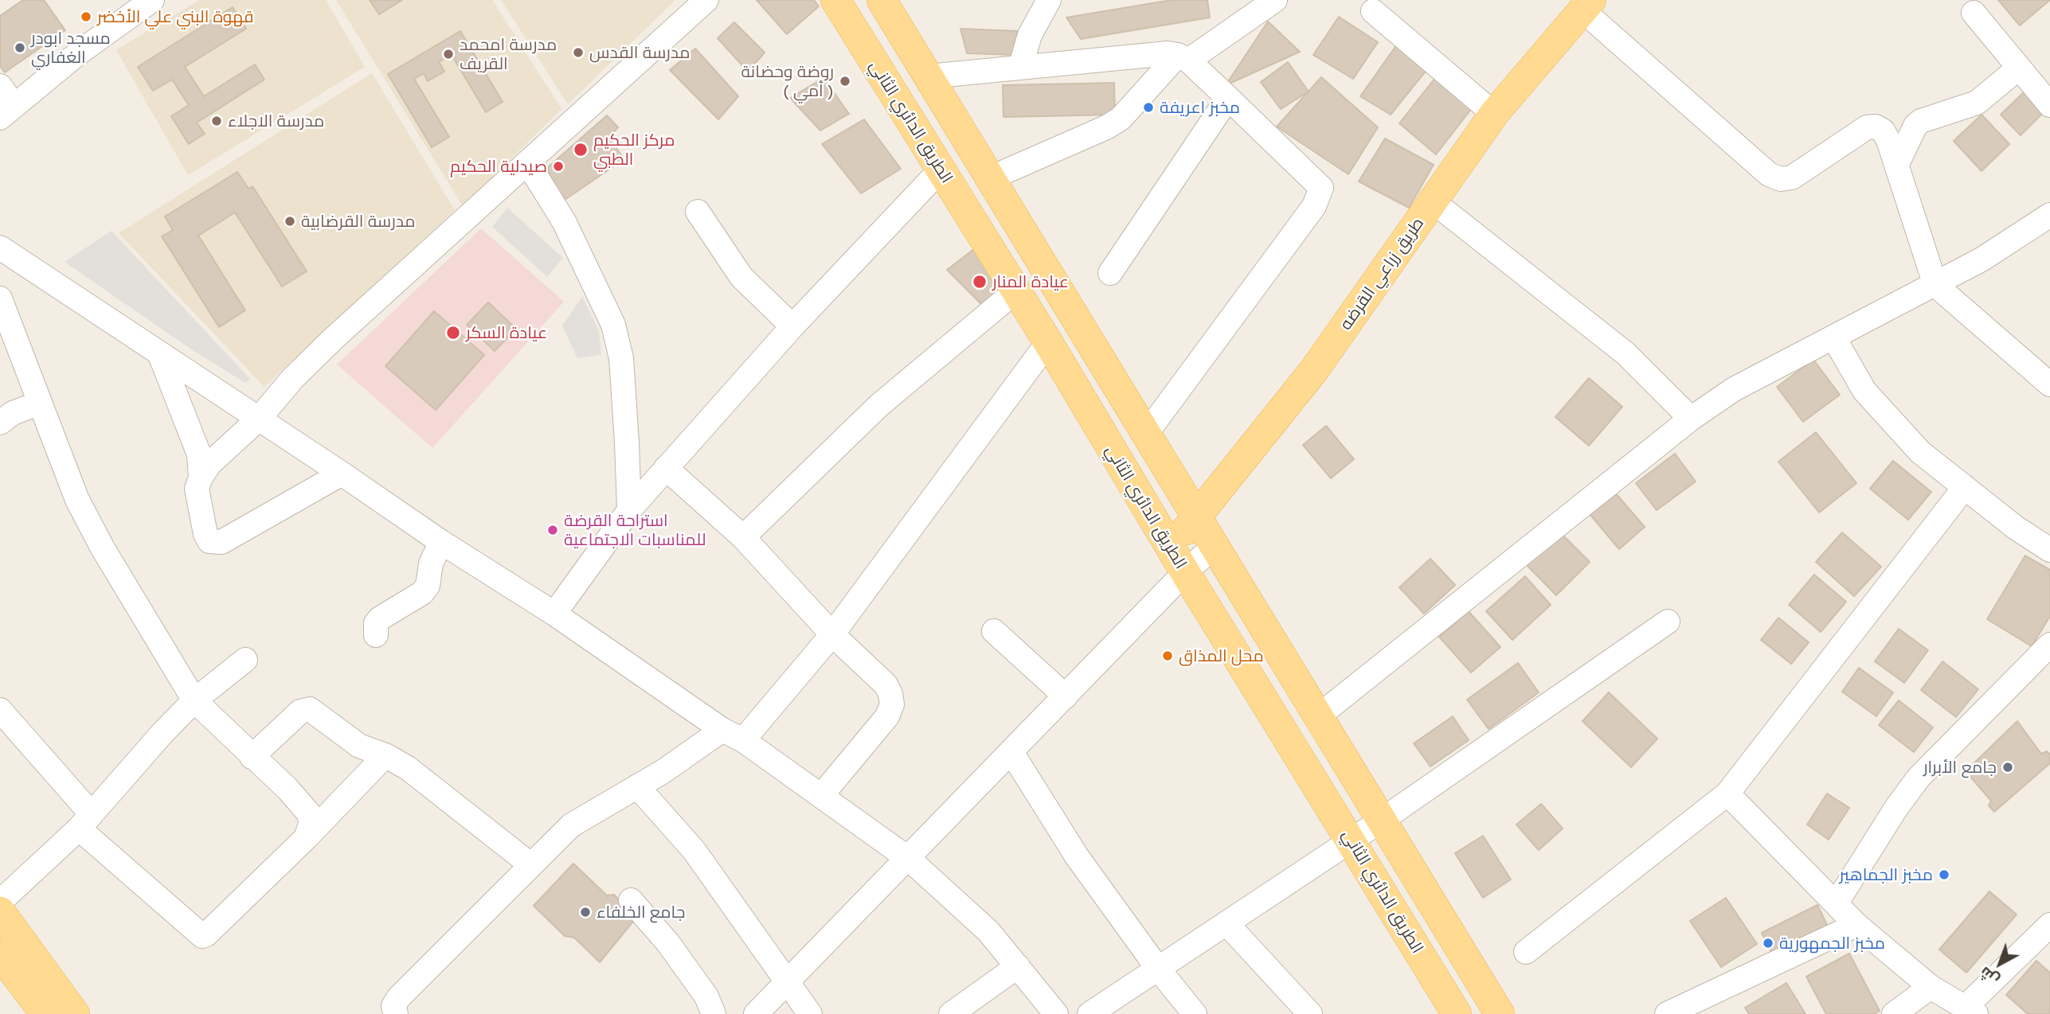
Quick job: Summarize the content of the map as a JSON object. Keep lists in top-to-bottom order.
{
  "streets": {
    "main road": ["الطريق الدائري الثاني", "طريق زراعي القرضه"]
  },
  "crossings": [
    ["الطريق الدائري الثاني", "طريق زراعي القرضه"]
  ],
  "places": [
    "قهوة البني علي الأخضر",
    "مسجد ابودر الغفاري",
    "مدرسة القدس",
    "مدرسة امحمد القريف",
    "روضة وحضانة ( أمي )",
    "مخبز اعريفة",
    "مدرسة الاجلاء",
    "مركز الحكيم الطبي",
    "صيدلية الحكيم",
    "مدرسة القرضابية",
    "عيادة المنار",
    "عيادة السكر",
    "استراحة القرضة للمناسبات الاجتماعية",
    "محل المذاق",
    "جامع الأبرار",
    "مخبز الجماهير",
    "جامع الخلفاء",
    "مخبز الجمهورية"
  ],
  "north": "bottom left"
}
